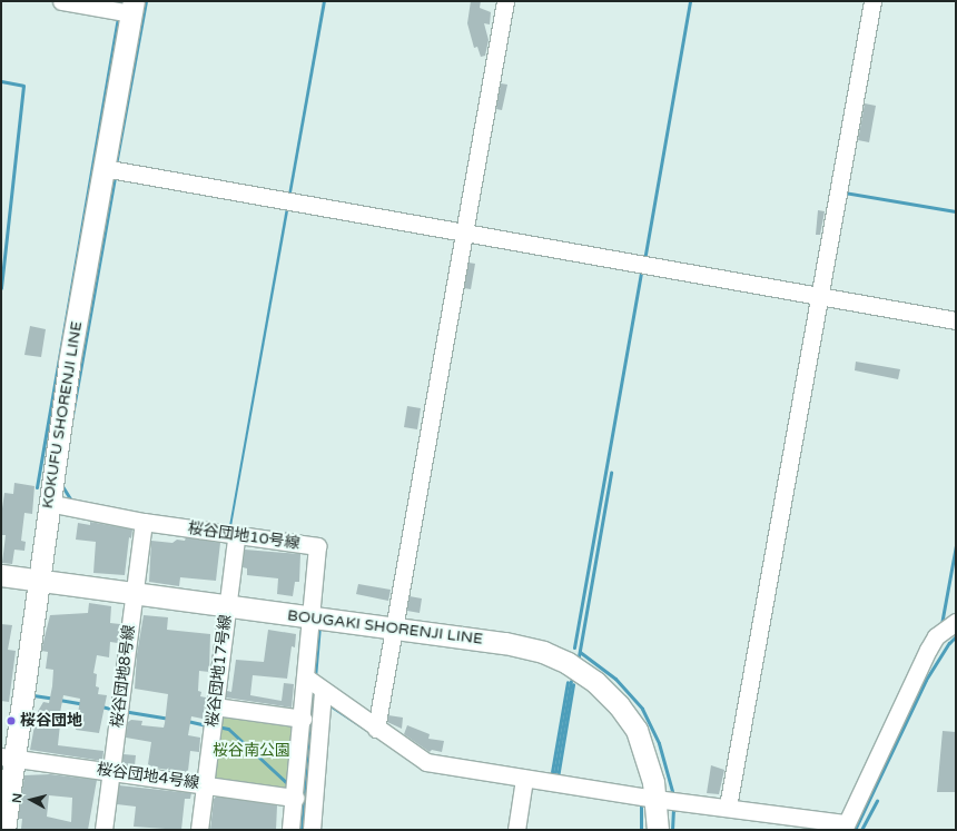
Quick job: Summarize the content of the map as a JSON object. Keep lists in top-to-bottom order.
{
  "streets": {
    "main road": ["KOKUFU SHORENJI LINE", "BOUGAKI SHORENJI LINE"],
    "street": [
      "桜谷団地10号線",
      "桜谷団地17号線",
      "桜谷団地8号線",
      "桜谷団地4号線"
    ]
  },
  "crossings": [
    ["KOKUFU SHORENJI LINE", "桜谷団地10号線"],
    ["KOKUFU SHORENJI LINE", "BOUGAKI SHORENJI LINE"],
    ["KOKUFU SHORENJI LINE", "桜谷団地4号線"],
    ["桜谷団地10号線", "BOUGAKI SHORENJI LINE"],
    ["桜谷団地10号線", "桜谷団地17号線"],
    ["桜谷団地10号線", "桜谷団地8号線"],
    ["桜谷団地10号線", "桜谷団地4号線"],
    ["BOUGAKI SHORENJI LINE", "桜谷団地17号線"],
    ["BOUGAKI SHORENJI LINE", "桜谷団地8号線"],
    ["桜谷団地17号線", "桜谷団地4号線"],
    ["桜谷団地8号線", "桜谷団地4号線"]
  ],
  "parks": ["桜谷南公園"],
  "places": ["桜谷団地"],
  "north": "left"
}
